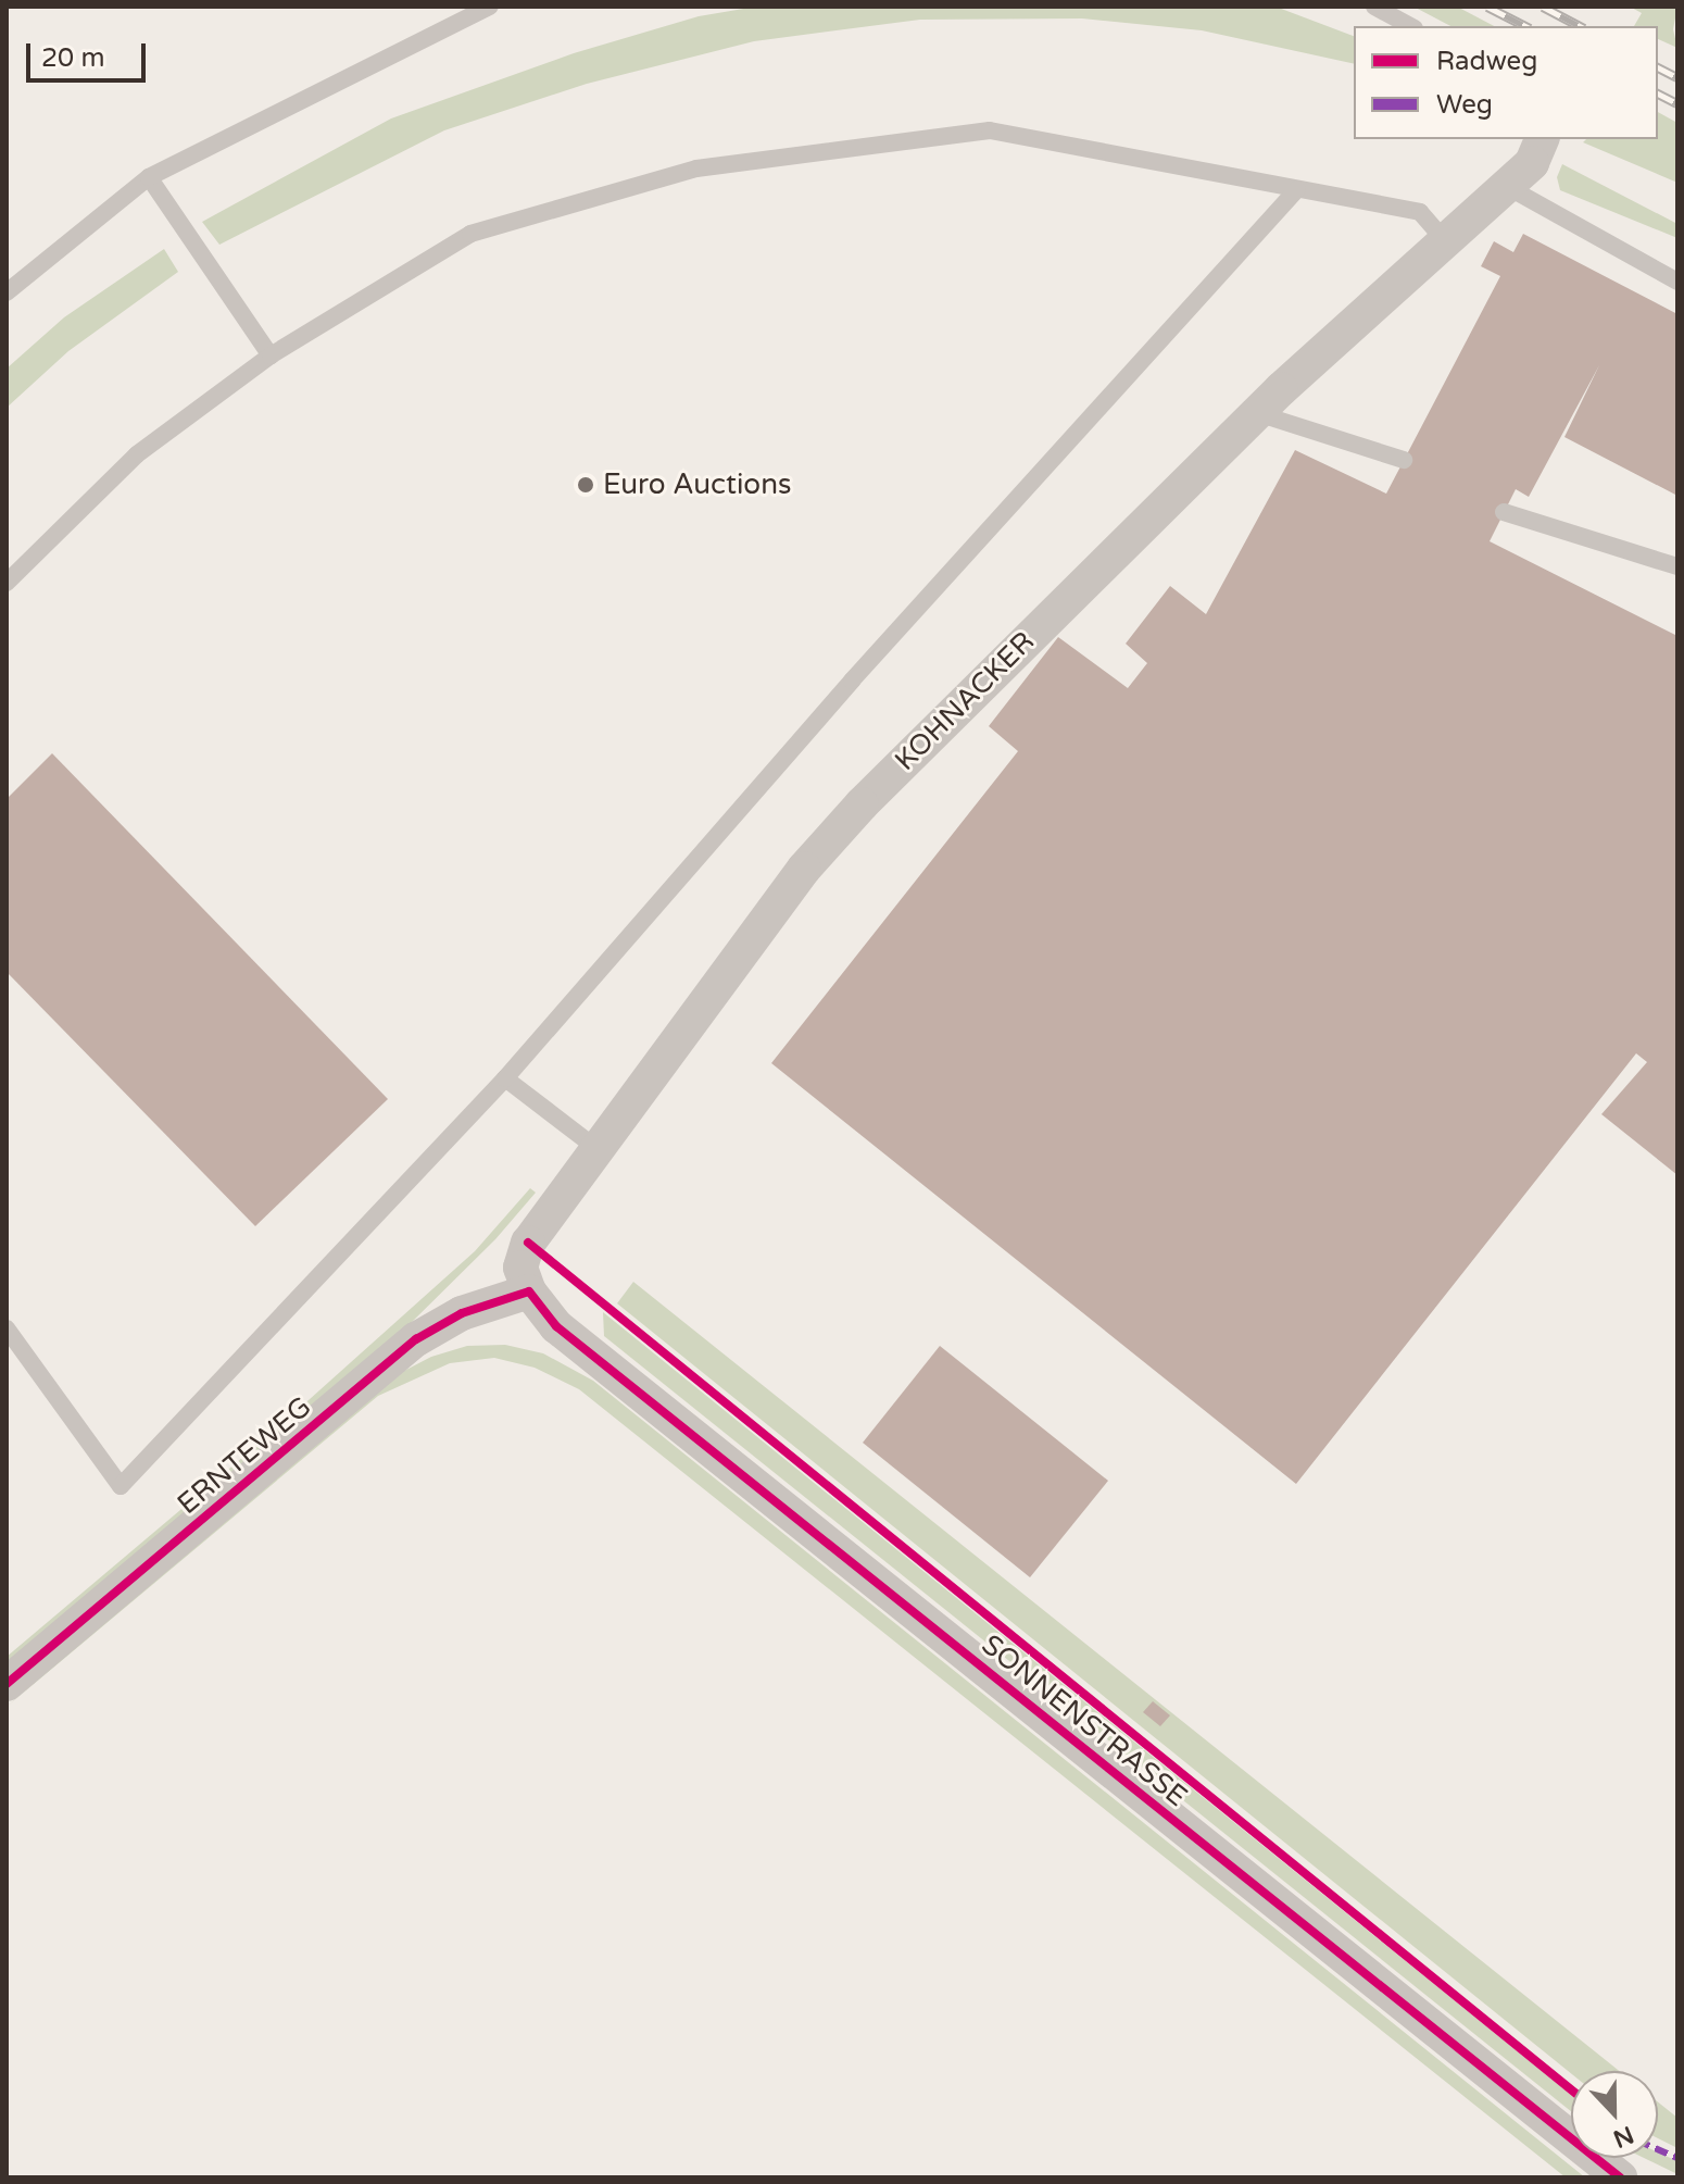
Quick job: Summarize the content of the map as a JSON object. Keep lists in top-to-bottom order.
{
  "streets": {
    "street": ["KOHNACKER", "ERNTEWEG", "SONNENSTRASSE"]
  },
  "crossings": [
    ["KOHNACKER", "ERNTEWEG"],
    ["KOHNACKER", "SONNENSTRASSE"],
    ["ERNTEWEG", "SONNENSTRASSE"]
  ],
  "places": ["Euro Auctions"],
  "legend": ["Radweg", "Weg"],
  "scale_bar": "20 m",
  "north": "bottom"
}
